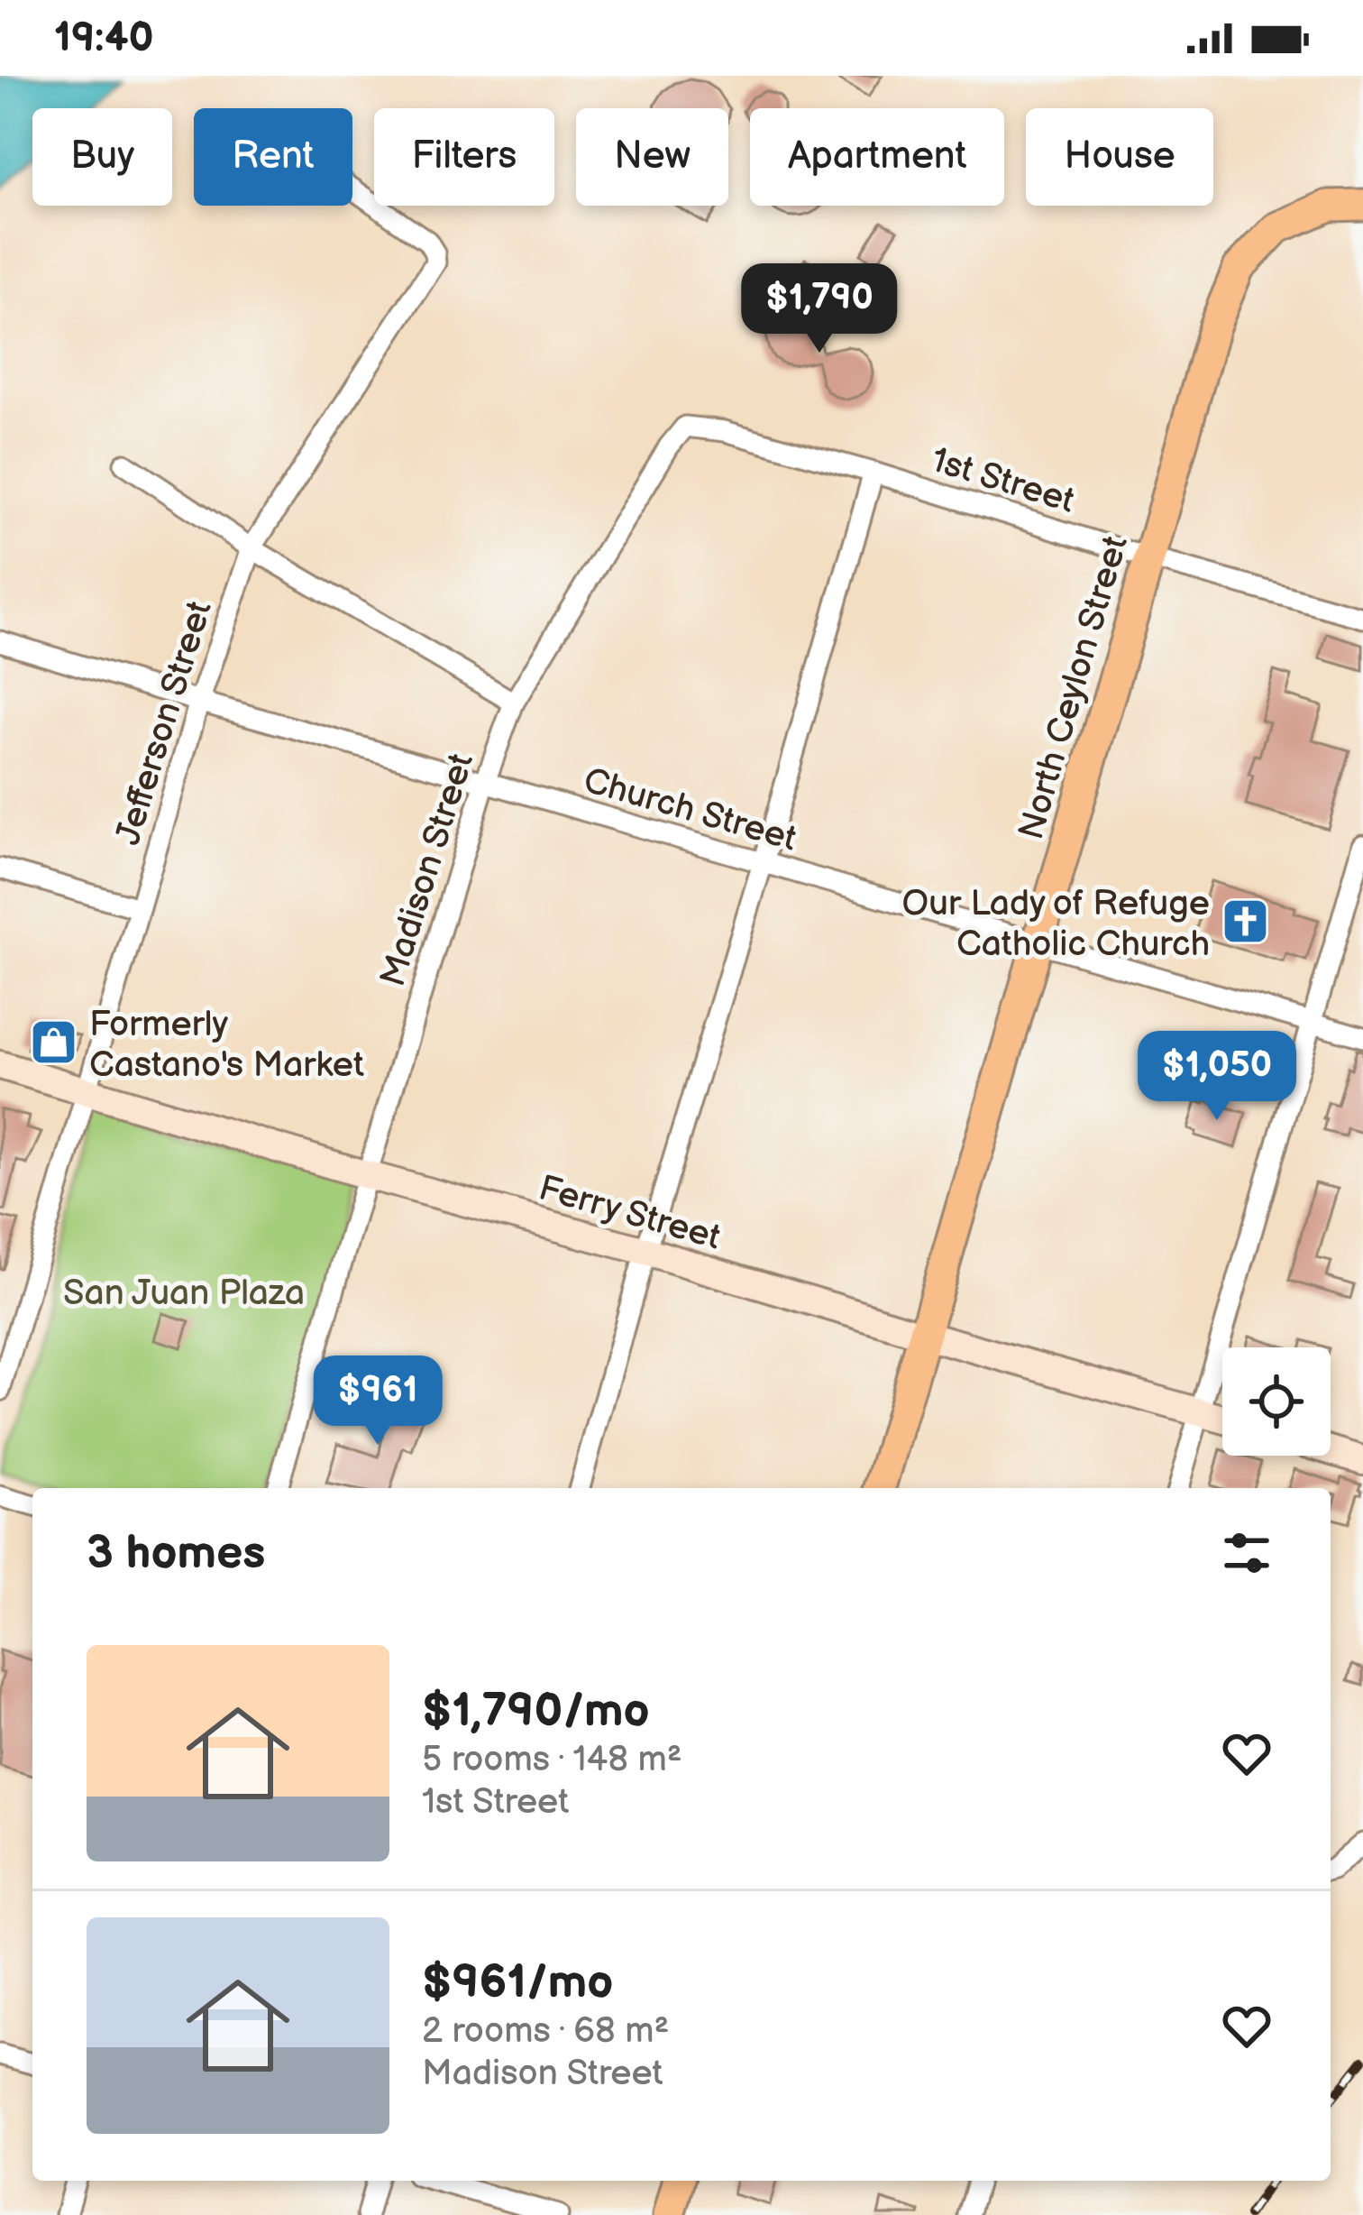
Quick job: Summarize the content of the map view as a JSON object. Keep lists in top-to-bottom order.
{
  "streets": {
    "main road": ["North Ceylon Street"],
    "street": [
      "1st Street",
      "Jefferson Street",
      "Church Street",
      "Madison Street",
      "Ferry Street"
    ]
  },
  "crossings": [
    ["1st Street", "North Ceylon Street"],
    ["1st Street", "Madison Street"],
    ["North Ceylon Street", "Church Street"],
    ["North Ceylon Street", "Ferry Street"],
    ["Jefferson Street", "Church Street"],
    ["Jefferson Street", "Ferry Street"],
    ["Church Street", "Madison Street"],
    ["Madison Street", "Ferry Street"]
  ],
  "parks": ["San Juan Plaza"],
  "places": {
    "church": ["Our Lady of Refuge Catholic Church"],
    "shop": ["Formerly Castano's Market"]
  },
  "page": {
    "status": "19:40",
    "chip": [
      "Buy",
      "Rent",
      "Filters",
      "New",
      "Apartment",
      "House"
    ],
    "price": ["$1,790", "$1,050", "$961"],
    "heading": "3 homes",
    "list": [
      {
        "name": "$1,790/mo",
        "note": "5 rooms · 148 m² · 1st Street"
      },
      {
        "name": "$961/mo",
        "note": "2 rooms · 68 m² · Madison Street"
      }
    ]
  }
}
